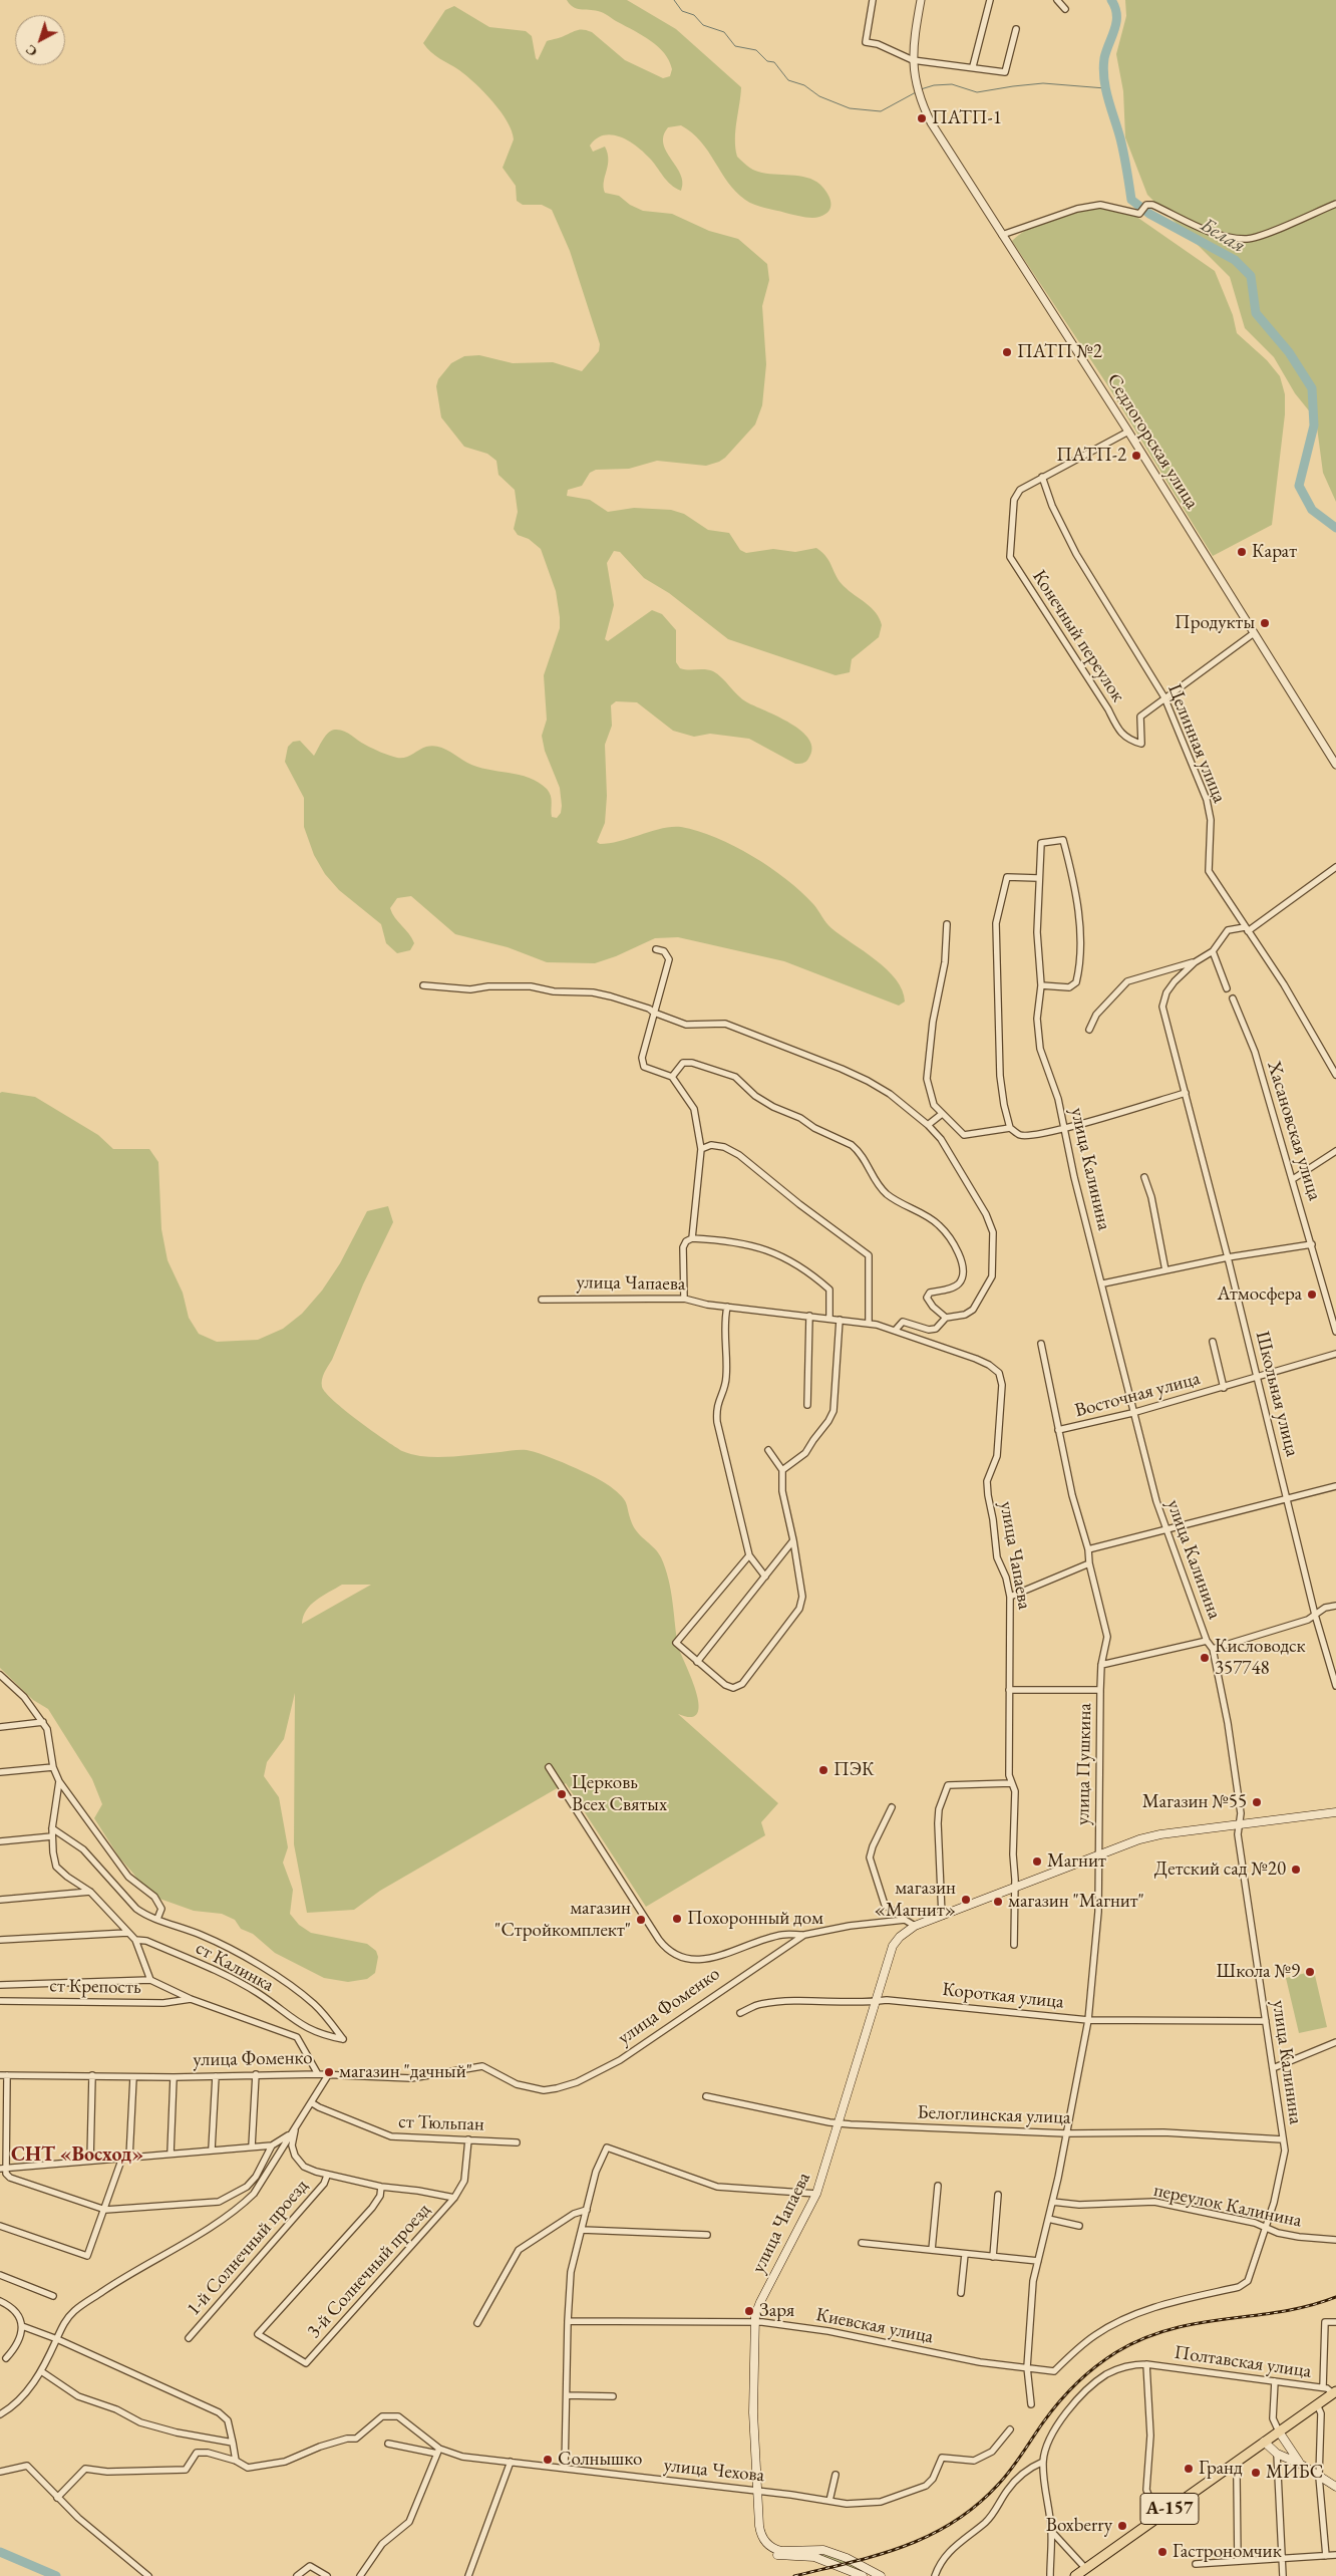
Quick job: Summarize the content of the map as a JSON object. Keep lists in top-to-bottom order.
{
  "streets": {
    "main road": ["улица Чапаева", "А-157"],
    "street": [
      "Седлогорская улица",
      "Конечный переулок",
      "Целинная улица",
      "Хасановская улица",
      "улица Калинина",
      "Школьная улица",
      "Восточная улица",
      "улица Пушкина",
      "ст Калинка",
      "ст Крепость",
      "Короткая улица",
      "улица Фоменко",
      "Белоглинская улица",
      "ст Тюльпан",
      "переулок Калинина",
      "1-й Солнечный проезд",
      "3-й Солнечный проезд",
      "Киевская улица",
      "Полтавская улица",
      "улица Чехова"
    ]
  },
  "crossings": [
    ["Седлогорская улица", "Конечный переулок"],
    ["Конечный переулок", "Целинная улица"],
    ["улица Калинина", "Восточная улица"],
    ["улица Калинина", "Короткая улица"],
    ["улица Калинина", "Белоглинская улица"],
    ["улица Калинина", "переулок Калинина"],
    ["улица Калинина", "Киевская улица"],
    ["улица Чапаева", "Короткая улица"],
    ["улица Чапаева", "Белоглинская улица"],
    ["улица Чапаева", "Киевская улица"],
    ["улица Чапаева", "улица Чехова"],
    ["Школьная улица", "Восточная улица"],
    ["Восточная улица", "улица Пушкина"],
    ["улица Пушкина", "Короткая улица"],
    ["улица Пушкина", "Белоглинская улица"],
    ["улица Пушкина", "переулок Калинина"],
    ["улица Пушкина", "Киевская улица"],
    ["ст Тюльпан", "3-й Солнечный проезд"],
    ["Полтавская улица", "А-157"]
  ],
  "districts": ["СНТ «Восход»"],
  "water": ["Белая"],
  "places": [
    "ПАТП-1",
    "ПАТП №2",
    "ПАТП-2",
    "Карат",
    "Продукты",
    "Атмосфера",
    "Кисловодск 357748",
    "ПЭК",
    "Церковь Всех Святых",
    "Магазин №55",
    "Магнит",
    "Детский сад №20",
    "магазин «Магнит»",
    "магазин \"Магнит\"",
    "Похоронный дом",
    "магазин \"Стройкомплект\"",
    "Школа №9",
    "магазин \"дачный\"",
    "Заря",
    "Солнышко",
    "Гранд",
    "МИБС",
    "Boxberry",
    "Гастрономчик"
  ],
  "north": "bottom left"
}
